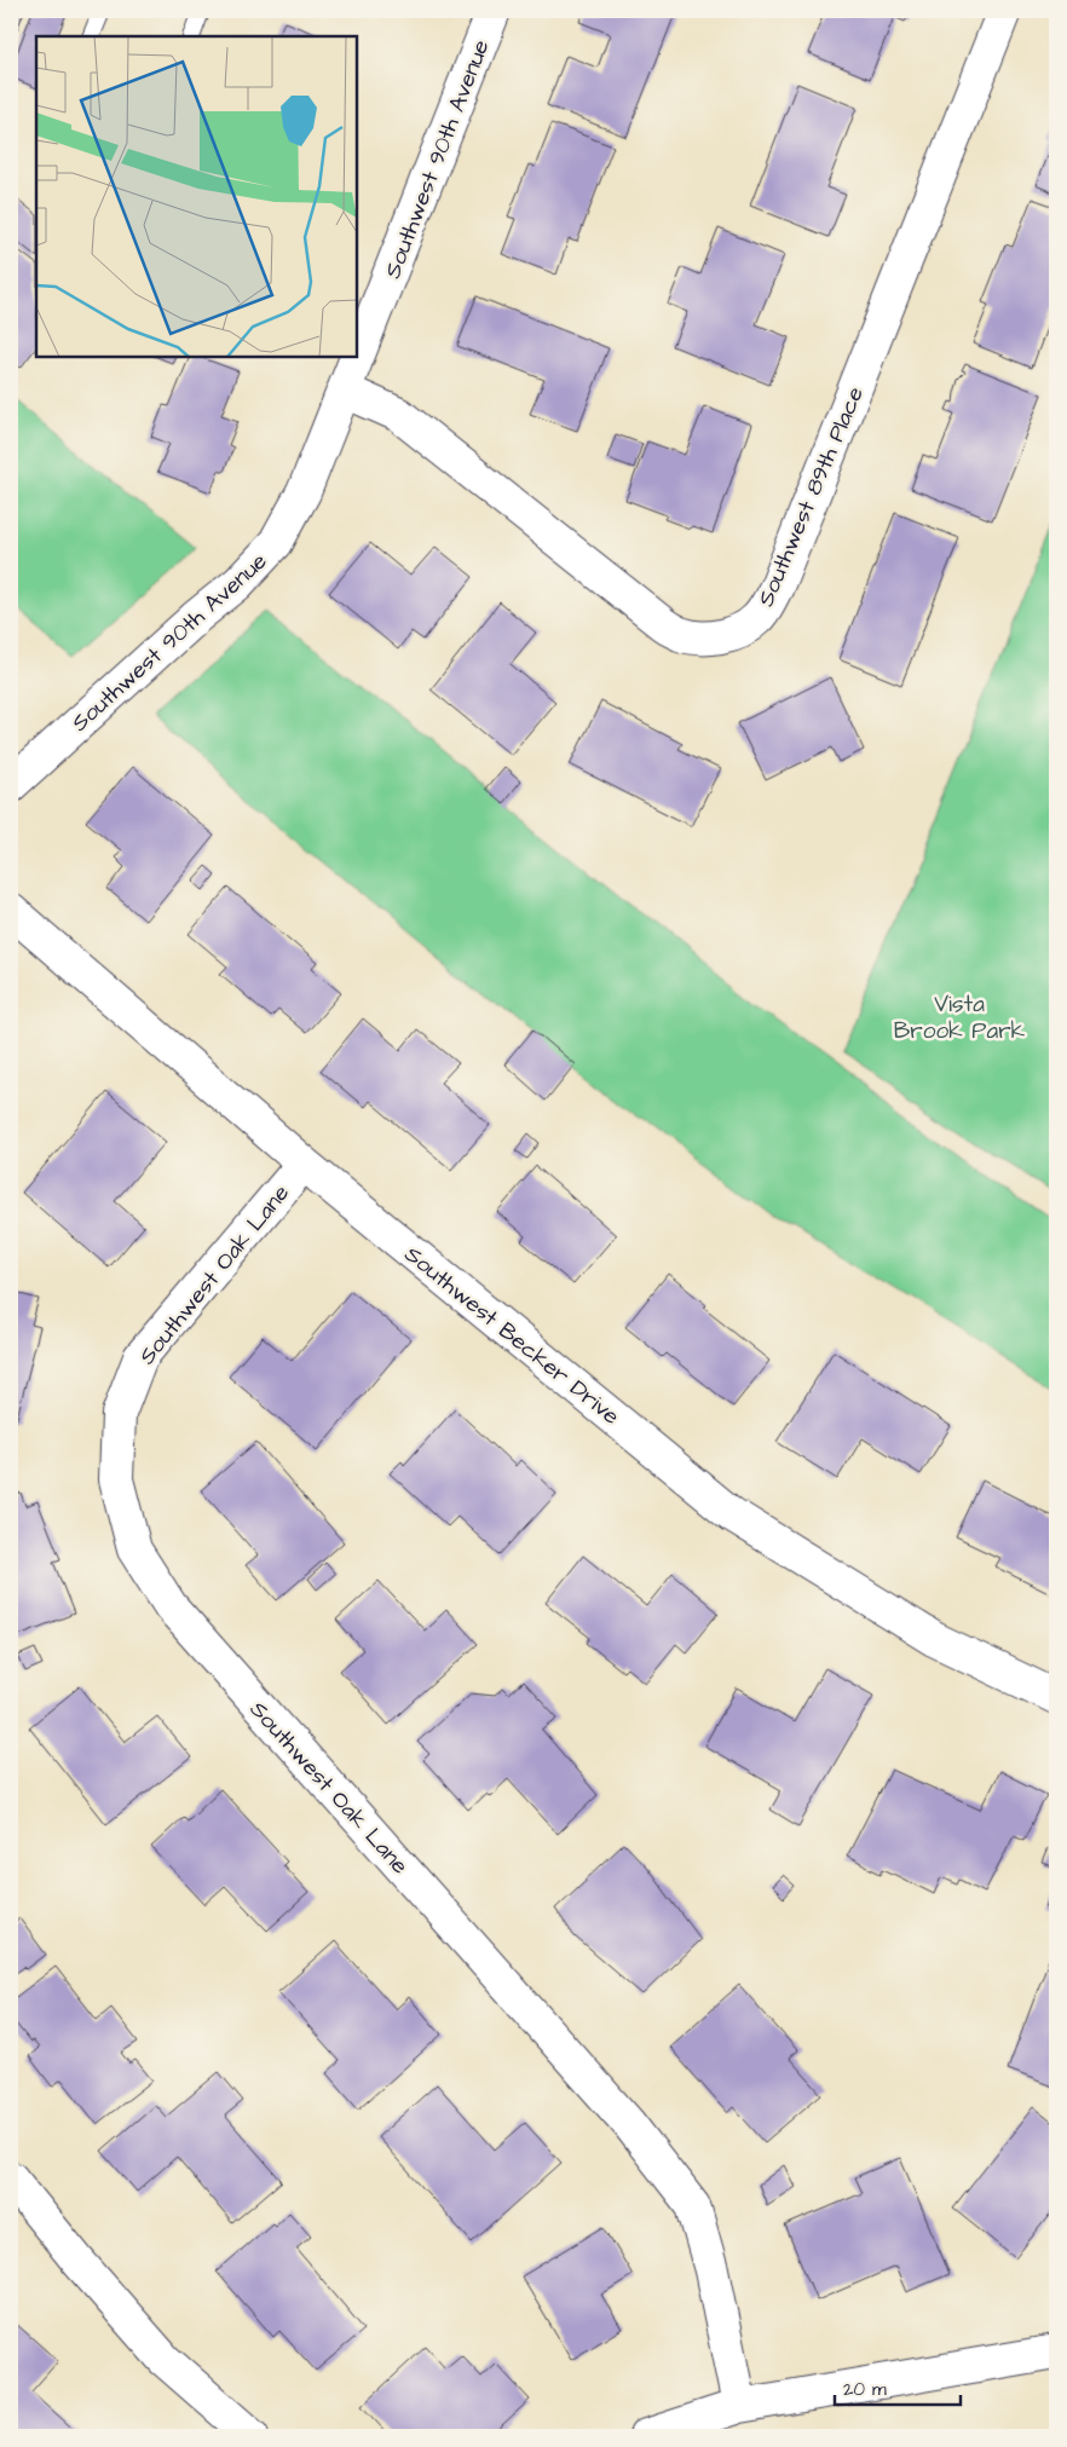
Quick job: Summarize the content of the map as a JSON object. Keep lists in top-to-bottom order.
{
  "streets": {
    "street": [
      "Southwest 90th Avenue",
      "Southwest 89th Place",
      "Southwest Oak Lane",
      "Southwest Becker Drive"
    ]
  },
  "crossings": [
    ["Southwest 90th Avenue", "Southwest 89th Place"],
    ["Southwest Oak Lane", "Southwest Becker Drive"]
  ],
  "parks": ["Vista Brook Park"],
  "scale_bar": "20 m"
}
